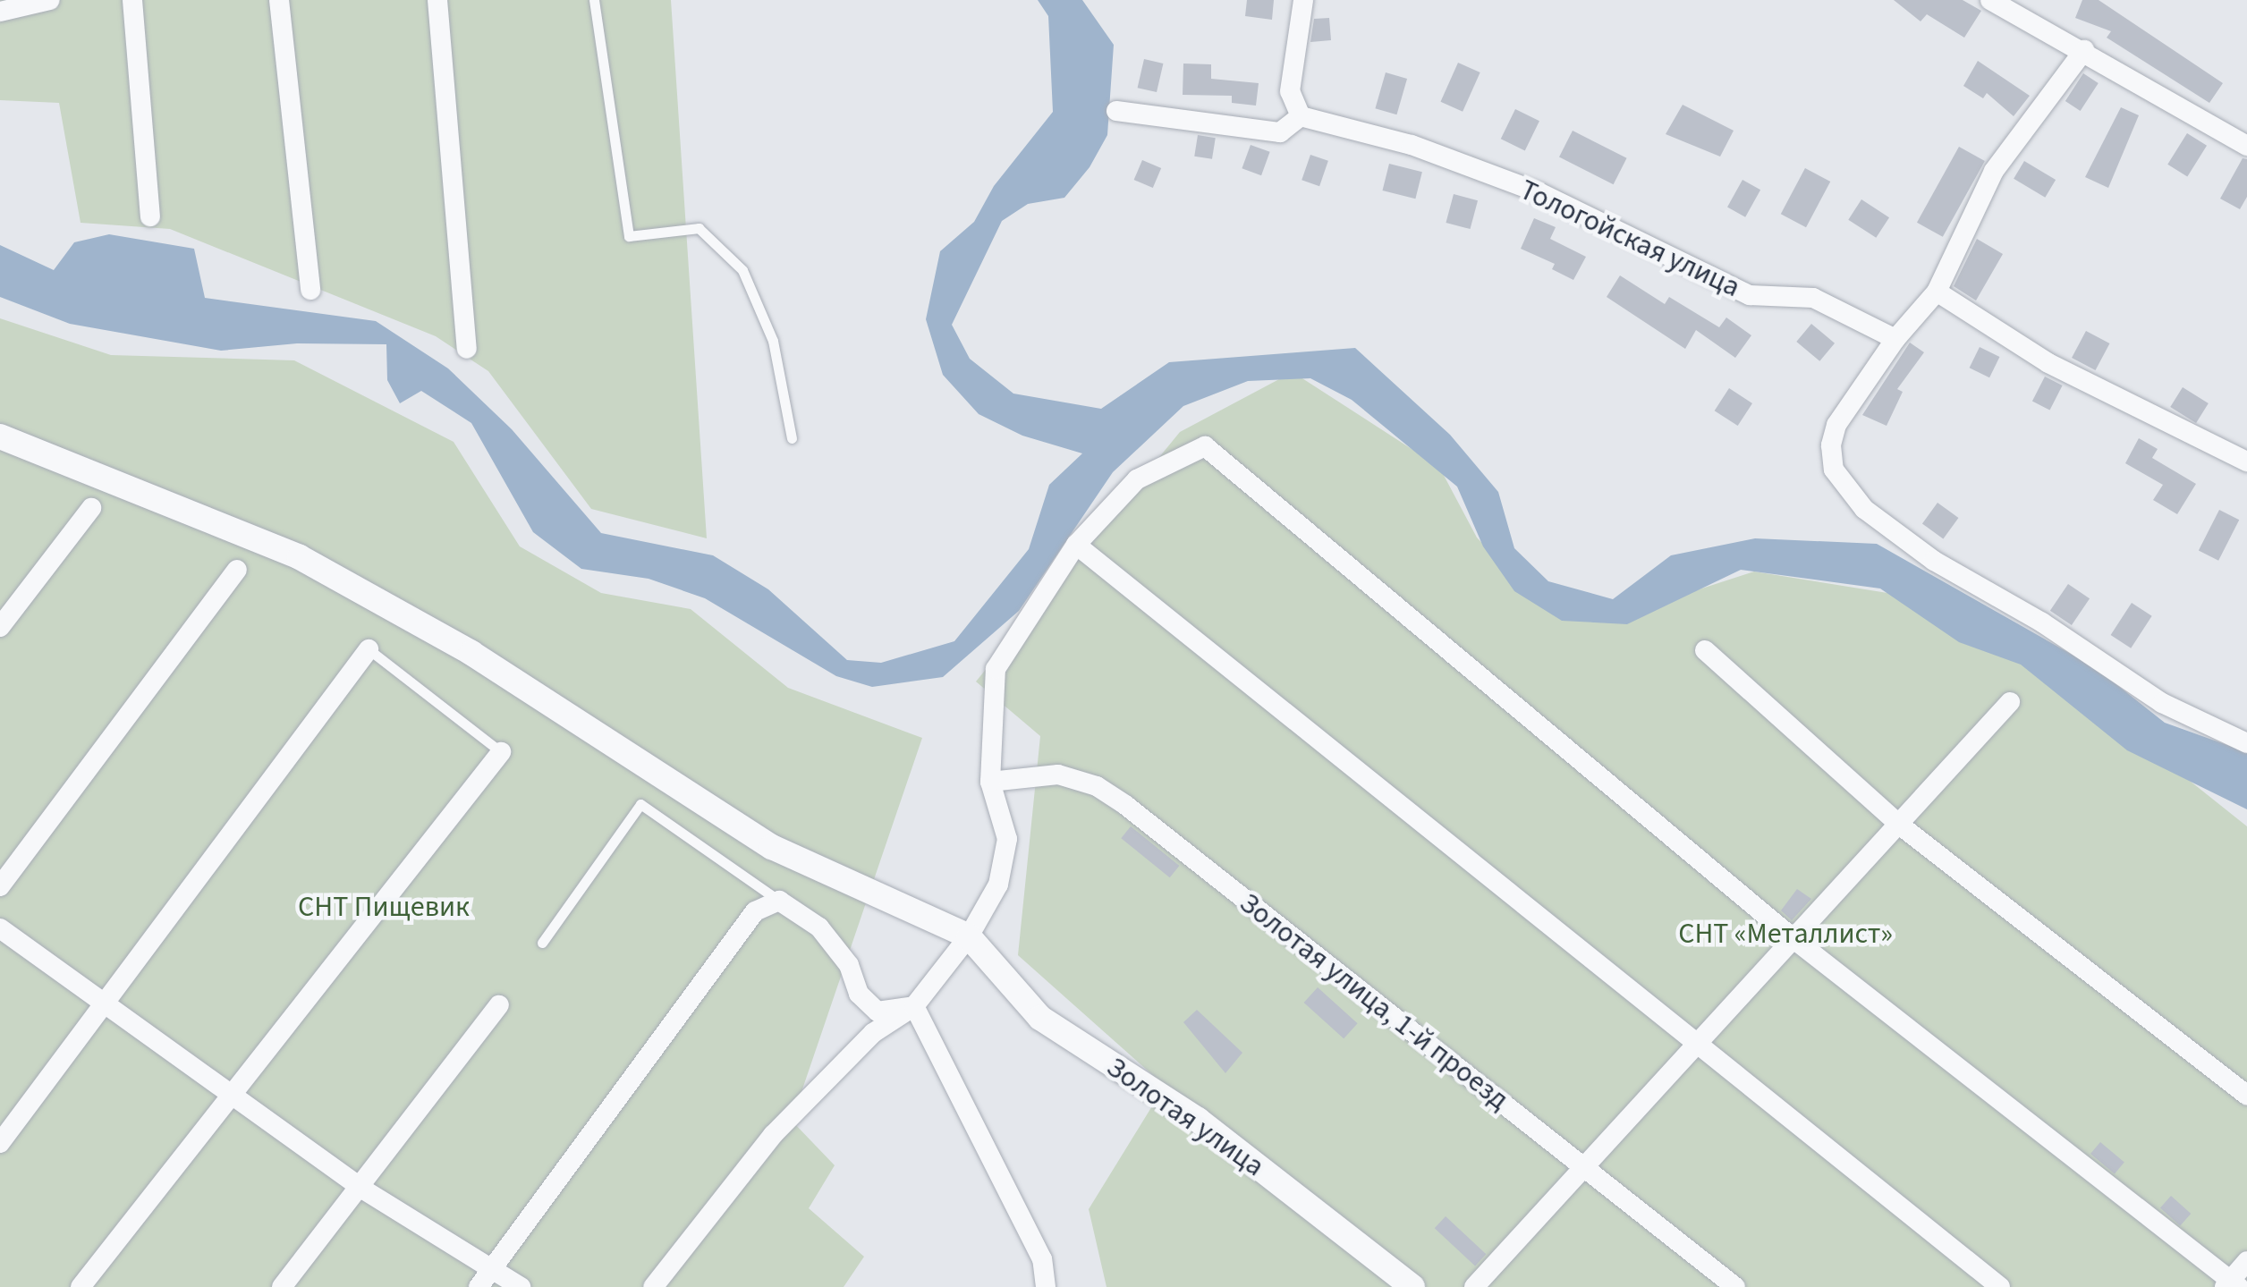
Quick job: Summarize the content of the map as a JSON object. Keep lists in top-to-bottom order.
{
  "streets": {
    "street": ["Тологойская улица", "Золотая улица, 1-й проезд", "Золотая улица"]
  },
  "parks": ["СНТ Пищевик", "СНТ «Металлист»"]
}
